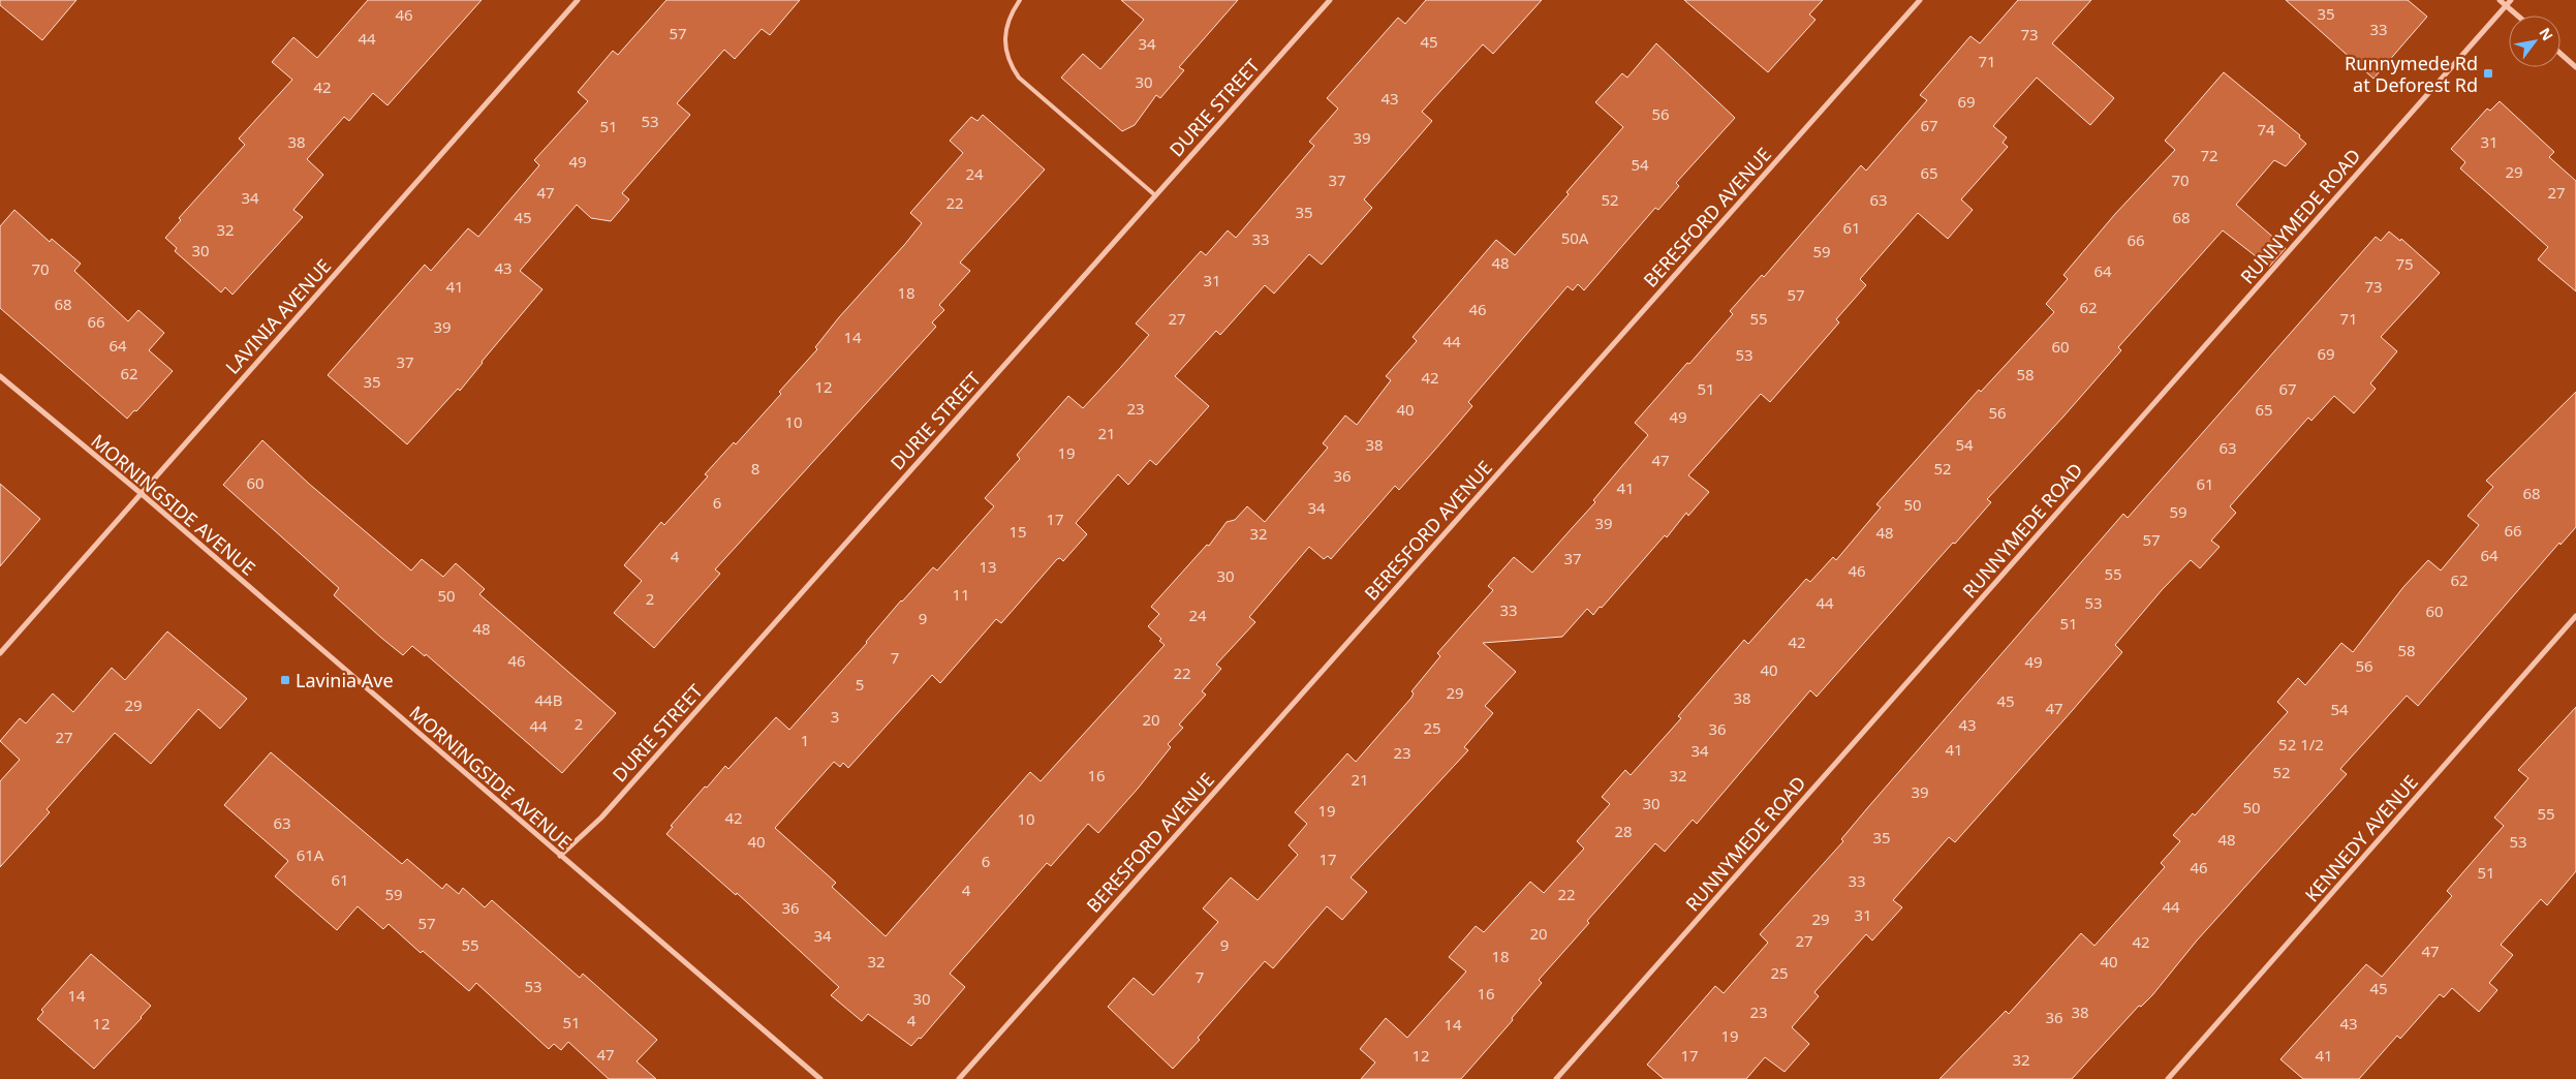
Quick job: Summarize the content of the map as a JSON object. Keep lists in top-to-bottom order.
{
  "streets": {
    "street": [
      "DURIE STREET",
      "RUNNYMEDE ROAD",
      "BERESFORD AVENUE",
      "LAVINIA AVENUE",
      "MORNINGSIDE AVENUE",
      "KENNEDY AVENUE"
    ]
  },
  "crossings": [
    ["DURIE STREET", "MORNINGSIDE AVENUE"],
    ["LAVINIA AVENUE", "MORNINGSIDE AVENUE"]
  ],
  "places": {
    "transit": ["Runnymede Rd at Deforest Rd", "Lavinia Ave"]
  },
  "house_numbers": [
    "35",
    "46",
    "33",
    "57",
    "73",
    "44",
    "45",
    "34",
    "71",
    "30",
    "42",
    "43",
    "69",
    "56",
    "53",
    "67",
    "51",
    "74",
    "39",
    "38",
    "31",
    "72",
    "49",
    "54",
    "29",
    "65",
    "24",
    "37",
    "70",
    "47",
    "27",
    "34",
    "52",
    "63",
    "22",
    "35",
    "45",
    "68",
    "61",
    "32",
    "50A",
    "33",
    "66",
    "30",
    "59",
    "48",
    "75",
    "43",
    "70",
    "64",
    "31",
    "41",
    "73",
    "18",
    "57",
    "68",
    "62",
    "46",
    "27",
    "55",
    "71",
    "66",
    "39",
    "14",
    "44",
    "64",
    "60",
    "69",
    "53",
    "37",
    "62",
    "58",
    "42",
    "35",
    "12",
    "51",
    "67",
    "23",
    "40",
    "65",
    "56",
    "49",
    "10",
    "21",
    "38",
    "54",
    "63",
    "19",
    "47",
    "8",
    "52",
    "36",
    "60",
    "61",
    "41",
    "68",
    "6",
    "50",
    "34",
    "59",
    "17",
    "39",
    "66",
    "15",
    "48",
    "32",
    "57",
    "64",
    "4",
    "37",
    "13",
    "46",
    "55",
    "30",
    "62",
    "11",
    "50",
    "2",
    "44",
    "53",
    "33",
    "60",
    "24",
    "9",
    "51",
    "48",
    "42",
    "58",
    "7",
    "46",
    "49",
    "56",
    "40",
    "22",
    "5",
    "29",
    "38",
    "44B",
    "45",
    "29",
    "47",
    "54",
    "3",
    "20",
    "2",
    "43",
    "44",
    "25",
    "36",
    "27",
    "1",
    "52 1/2",
    "41",
    "34",
    "23",
    "52",
    "16",
    "32",
    "21",
    "39",
    "30",
    "50",
    "19",
    "55",
    "42",
    "10",
    "63",
    "28",
    "35",
    "48",
    "40",
    "53",
    "61A",
    "17",
    "6",
    "46",
    "51",
    "61",
    "33",
    "4",
    "59",
    "22",
    "44",
    "36",
    "31",
    "29",
    "57",
    "20",
    "34",
    "27",
    "42",
    "55",
    "9",
    "47",
    "18",
    "32",
    "40",
    "25",
    "7",
    "53",
    "45",
    "16",
    "14",
    "30",
    "23",
    "38",
    "36",
    "4",
    "51",
    "12",
    "43",
    "14",
    "19",
    "47",
    "12",
    "17",
    "41",
    "32"
  ],
  "north": "top right"
}
